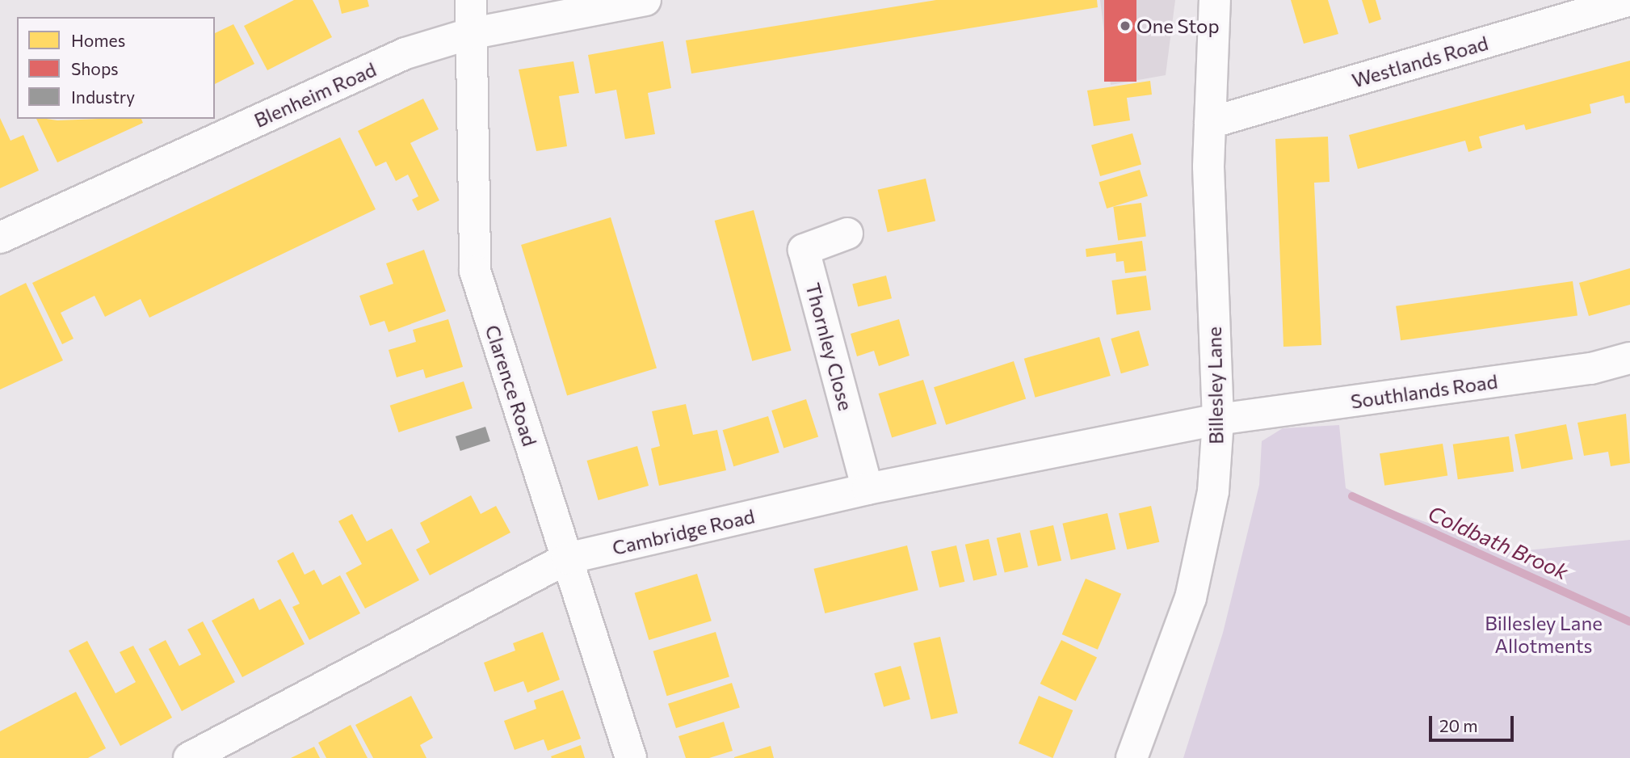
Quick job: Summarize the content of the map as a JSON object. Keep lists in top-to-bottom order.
{
  "streets": {
    "street": [
      "Westlands Road",
      "Blenheim Road",
      "Thornley Close",
      "Clarence Road",
      "Billesley Lane",
      "Southlands Road",
      "Cambridge Road"
    ]
  },
  "crossings": [
    ["Westlands Road", "Billesley Lane"],
    ["Blenheim Road", "Clarence Road"],
    ["Thornley Close", "Cambridge Road"],
    ["Clarence Road", "Cambridge Road"],
    ["Billesley Lane", "Southlands Road"],
    ["Billesley Lane", "Cambridge Road"],
    ["Southlands Road", "Cambridge Road"]
  ],
  "water": ["Coldbath Brook"],
  "parks": ["Billesley Lane Allotments"],
  "places": ["One Stop"],
  "legend": ["Homes", "Shops", "Industry"],
  "scale_bar": "20 m"
}
